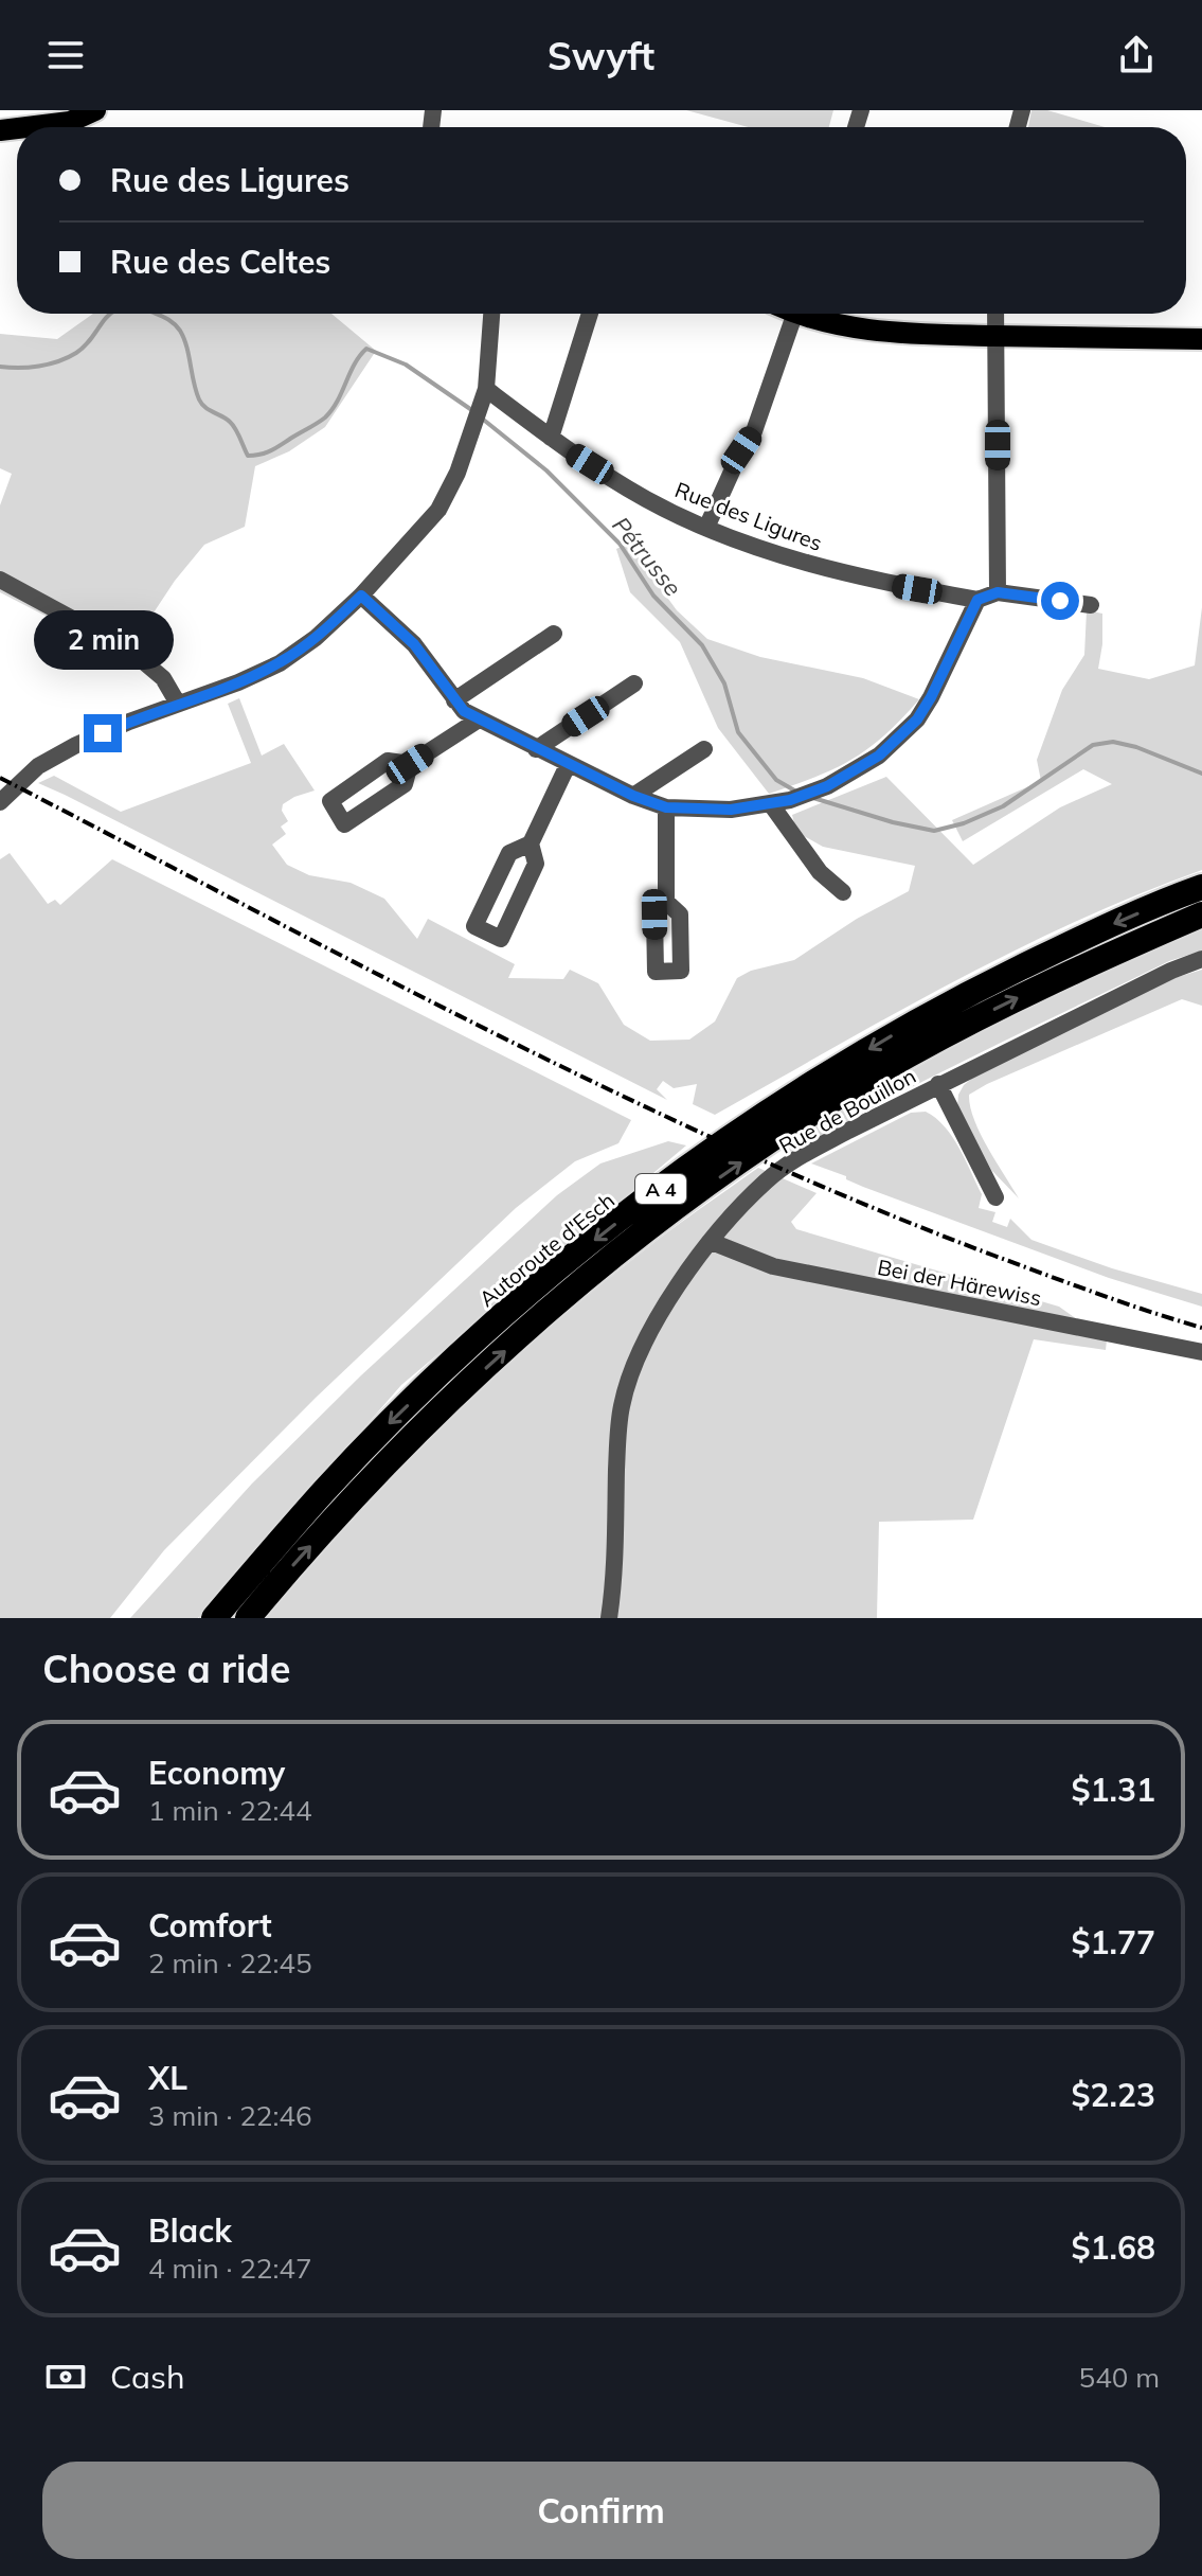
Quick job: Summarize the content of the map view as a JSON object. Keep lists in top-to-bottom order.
{
  "streets": {
    "highway": ["A 4", "Autoroute d'Esch"],
    "street": ["Rue des Ligures", "Rue de Bouillon", "Bei der Härewiss"]
  },
  "crossings": [
    ["Rue de Bouillon", "Bei der Härewiss"]
  ],
  "water": ["Pétrusse"],
  "page": {
    "header": "Swyft",
    "banner": ["Rue des Ligures", "Rue des Celtes"],
    "bubble": "2 min",
    "heading": "Choose a ride",
    "list": [
      {
        "name": "Economy",
        "note": "1 min · 22:44",
        "value": "$1.31"
      },
      {
        "name": "Comfort",
        "note": "2 min · 22:45",
        "value": "$1.77"
      },
      {
        "name": "XL",
        "note": "3 min · 22:46",
        "value": "$2.23"
      },
      {
        "name": "Black",
        "note": "4 min · 22:47",
        "value": "$1.68"
      }
    ],
    "pay": ["Cash", "540 m"],
    "buttons": "Confirm"
  }
}
